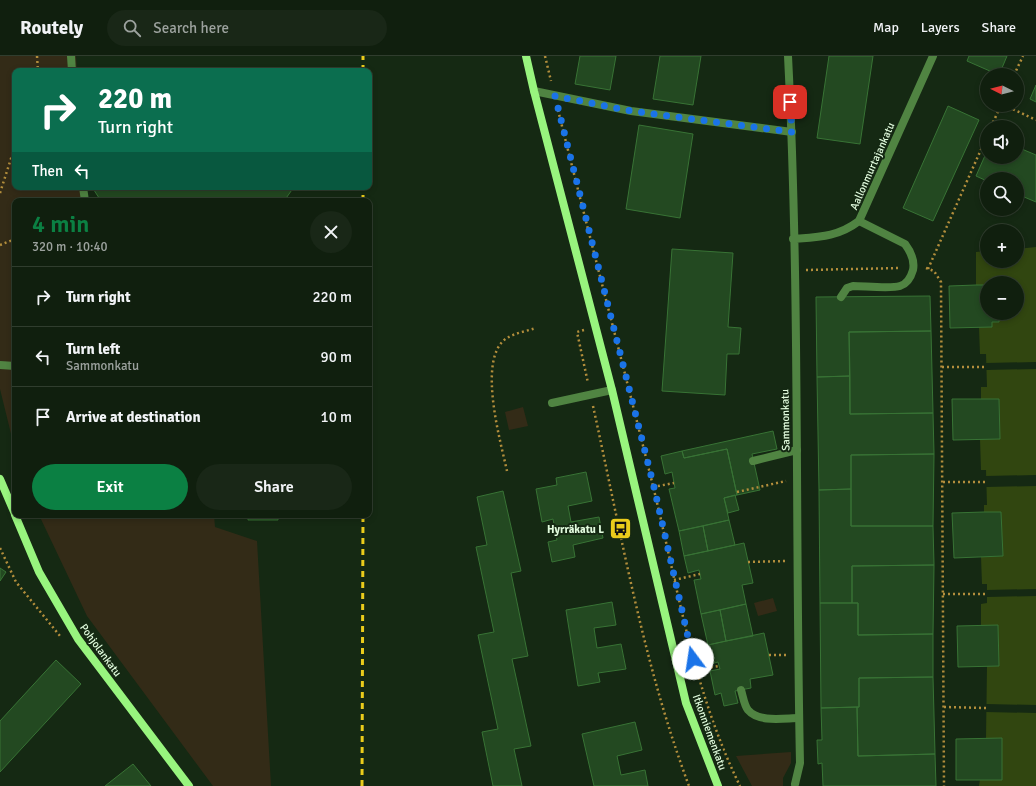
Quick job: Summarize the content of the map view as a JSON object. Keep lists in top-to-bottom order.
{
  "streets": {
    "main road": ["Pohjolankatu", "Itkonniemenkatu"],
    "street": ["Aallonmurtajankatu", "Sammonkatu"]
  },
  "crossings": [
    ["Aallonmurtajankatu", "Sammonkatu"]
  ],
  "places": {
    "bus stop": ["Hyrräkatu L"]
  },
  "north": "left",
  "page": {
    "header": "Routely",
    "search": "Search here",
    "nav": ["Map", "Layers", "Share"],
    "map_buttons": ["+", "−"],
    "turn": ["220 m", "Turn right"],
    "then": "Then",
    "heading": ["4 min", "320 m · 10:40"],
    "list": [
      {
        "name": "Turn right",
        "value": "220 m"
      },
      {
        "name": "Turn left",
        "note": "Sammonkatu",
        "value": "90 m"
      },
      {
        "name": "Arrive at destination",
        "value": "10 m"
      }
    ],
    "buttons": ["Exit", "Share"]
  }
}
